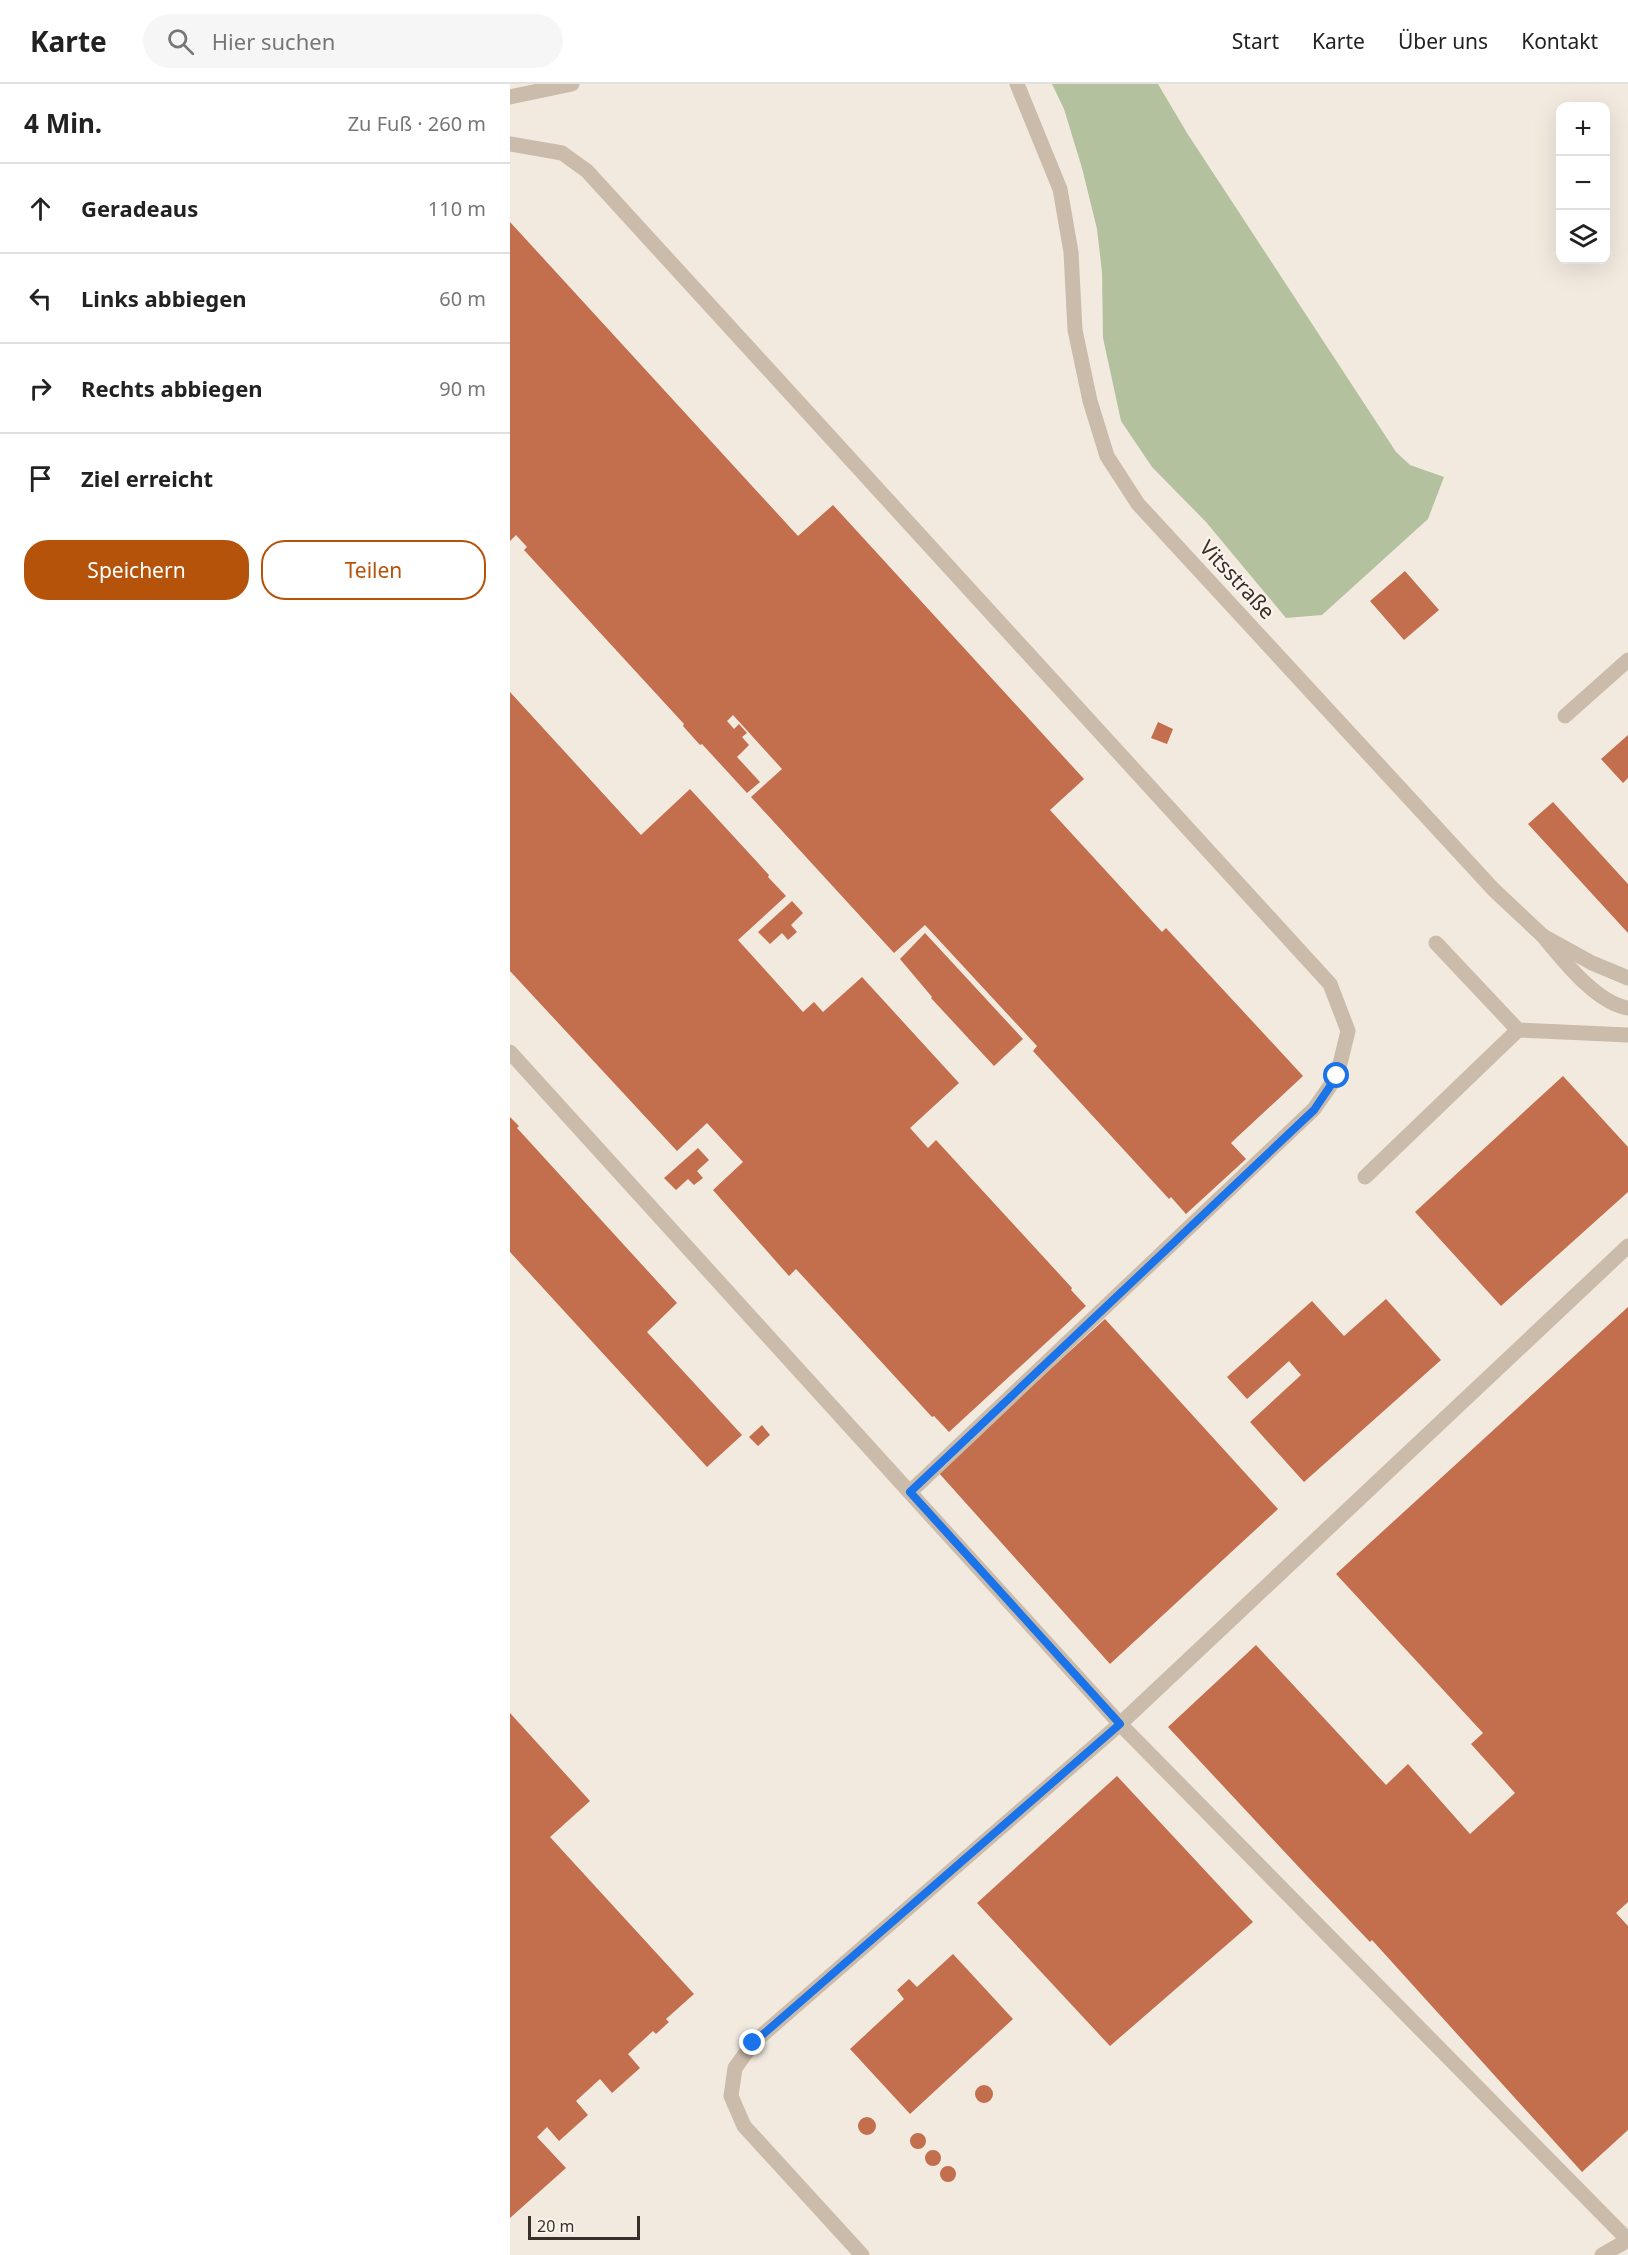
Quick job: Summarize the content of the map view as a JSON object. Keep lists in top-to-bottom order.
{
  "streets": {
    "street": ["Vitsstraße"]
  },
  "scale_bar": "20 m",
  "page": {
    "header": "Karte",
    "search": "Hier suchen",
    "nav": [
      "Start",
      "Karte",
      "Über uns",
      "Kontakt"
    ],
    "heading": ["4 Min.", "Zu Fuß · 260 m"],
    "map_buttons": ["+", "−"],
    "list": [
      ["Geradeaus", "110 m"],
      ["Links abbiegen", "60 m"],
      ["Rechts abbiegen", "90 m"],
      "Ziel erreicht"
    ],
    "buttons": ["Speichern", "Teilen"],
    "scale": "20 m"
  }
}
